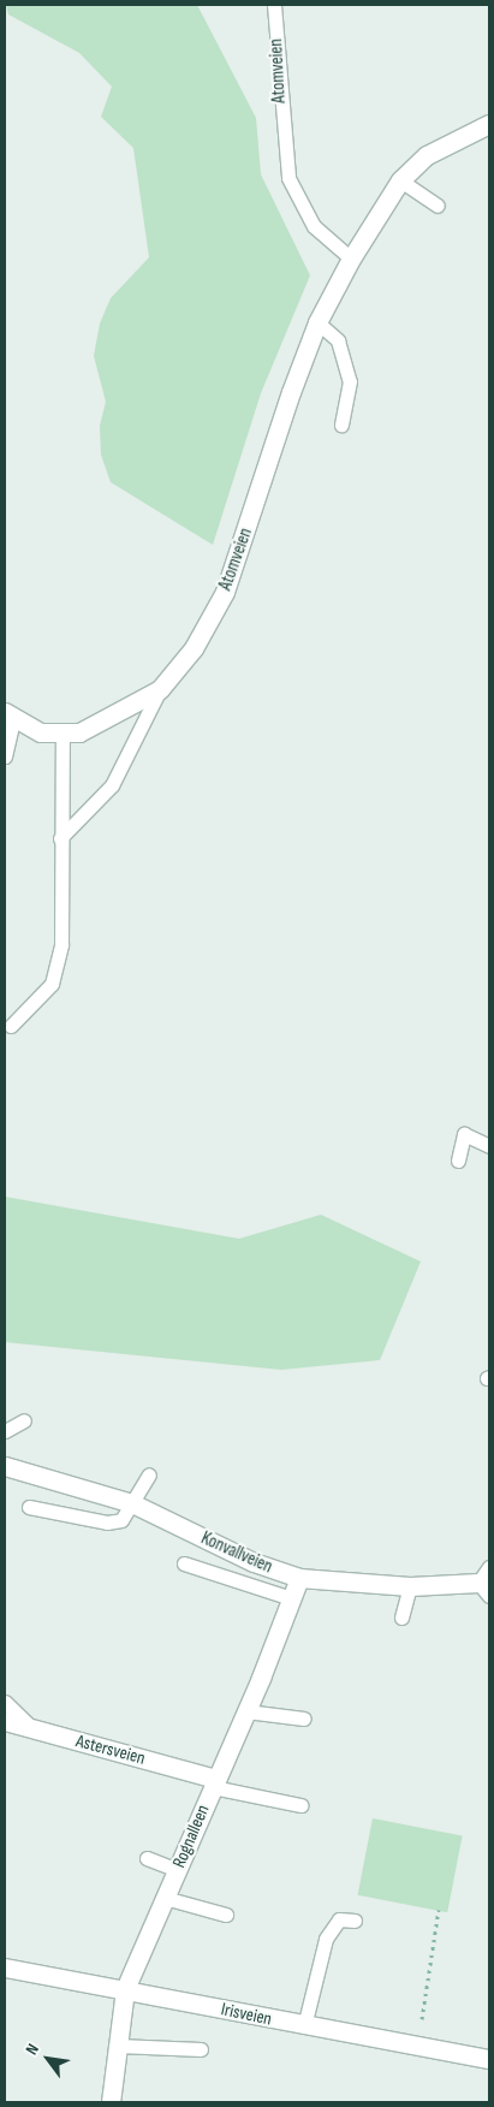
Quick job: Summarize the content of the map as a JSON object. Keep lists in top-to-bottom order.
{
  "streets": {
    "street": [
      "Atomveien",
      "Konvallveien",
      "Astersveien",
      "Rognalleen",
      "Irisveien"
    ]
  },
  "crossings": [
    ["Konvallveien", "Rognalleen"],
    ["Astersveien", "Rognalleen"],
    ["Rognalleen", "Irisveien"]
  ],
  "north": "top left"
}
